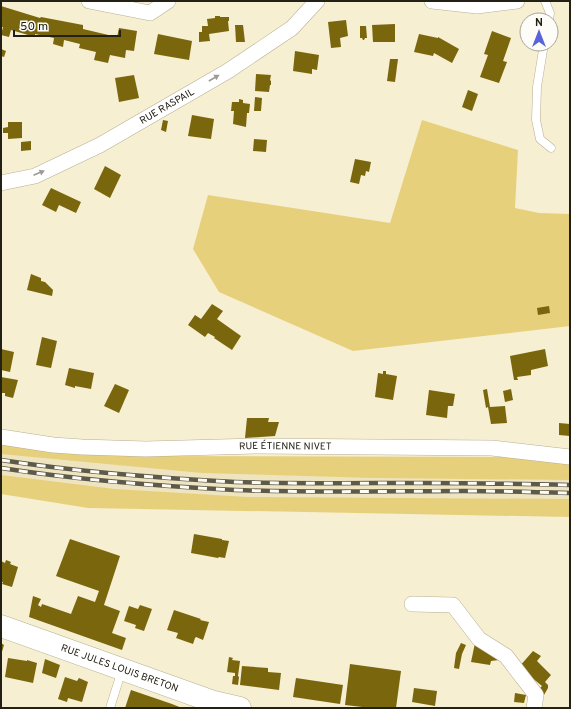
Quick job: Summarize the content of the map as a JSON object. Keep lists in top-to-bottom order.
{
  "streets": {
    "main road": ["RUE JULES LOUIS BRETON"],
    "street": ["RUE RASPAIL", "RUE ÉTIENNE NIVET"]
  },
  "one_way": ["RUE RASPAIL"],
  "scale_bar": "50 m",
  "north": "top"
}
